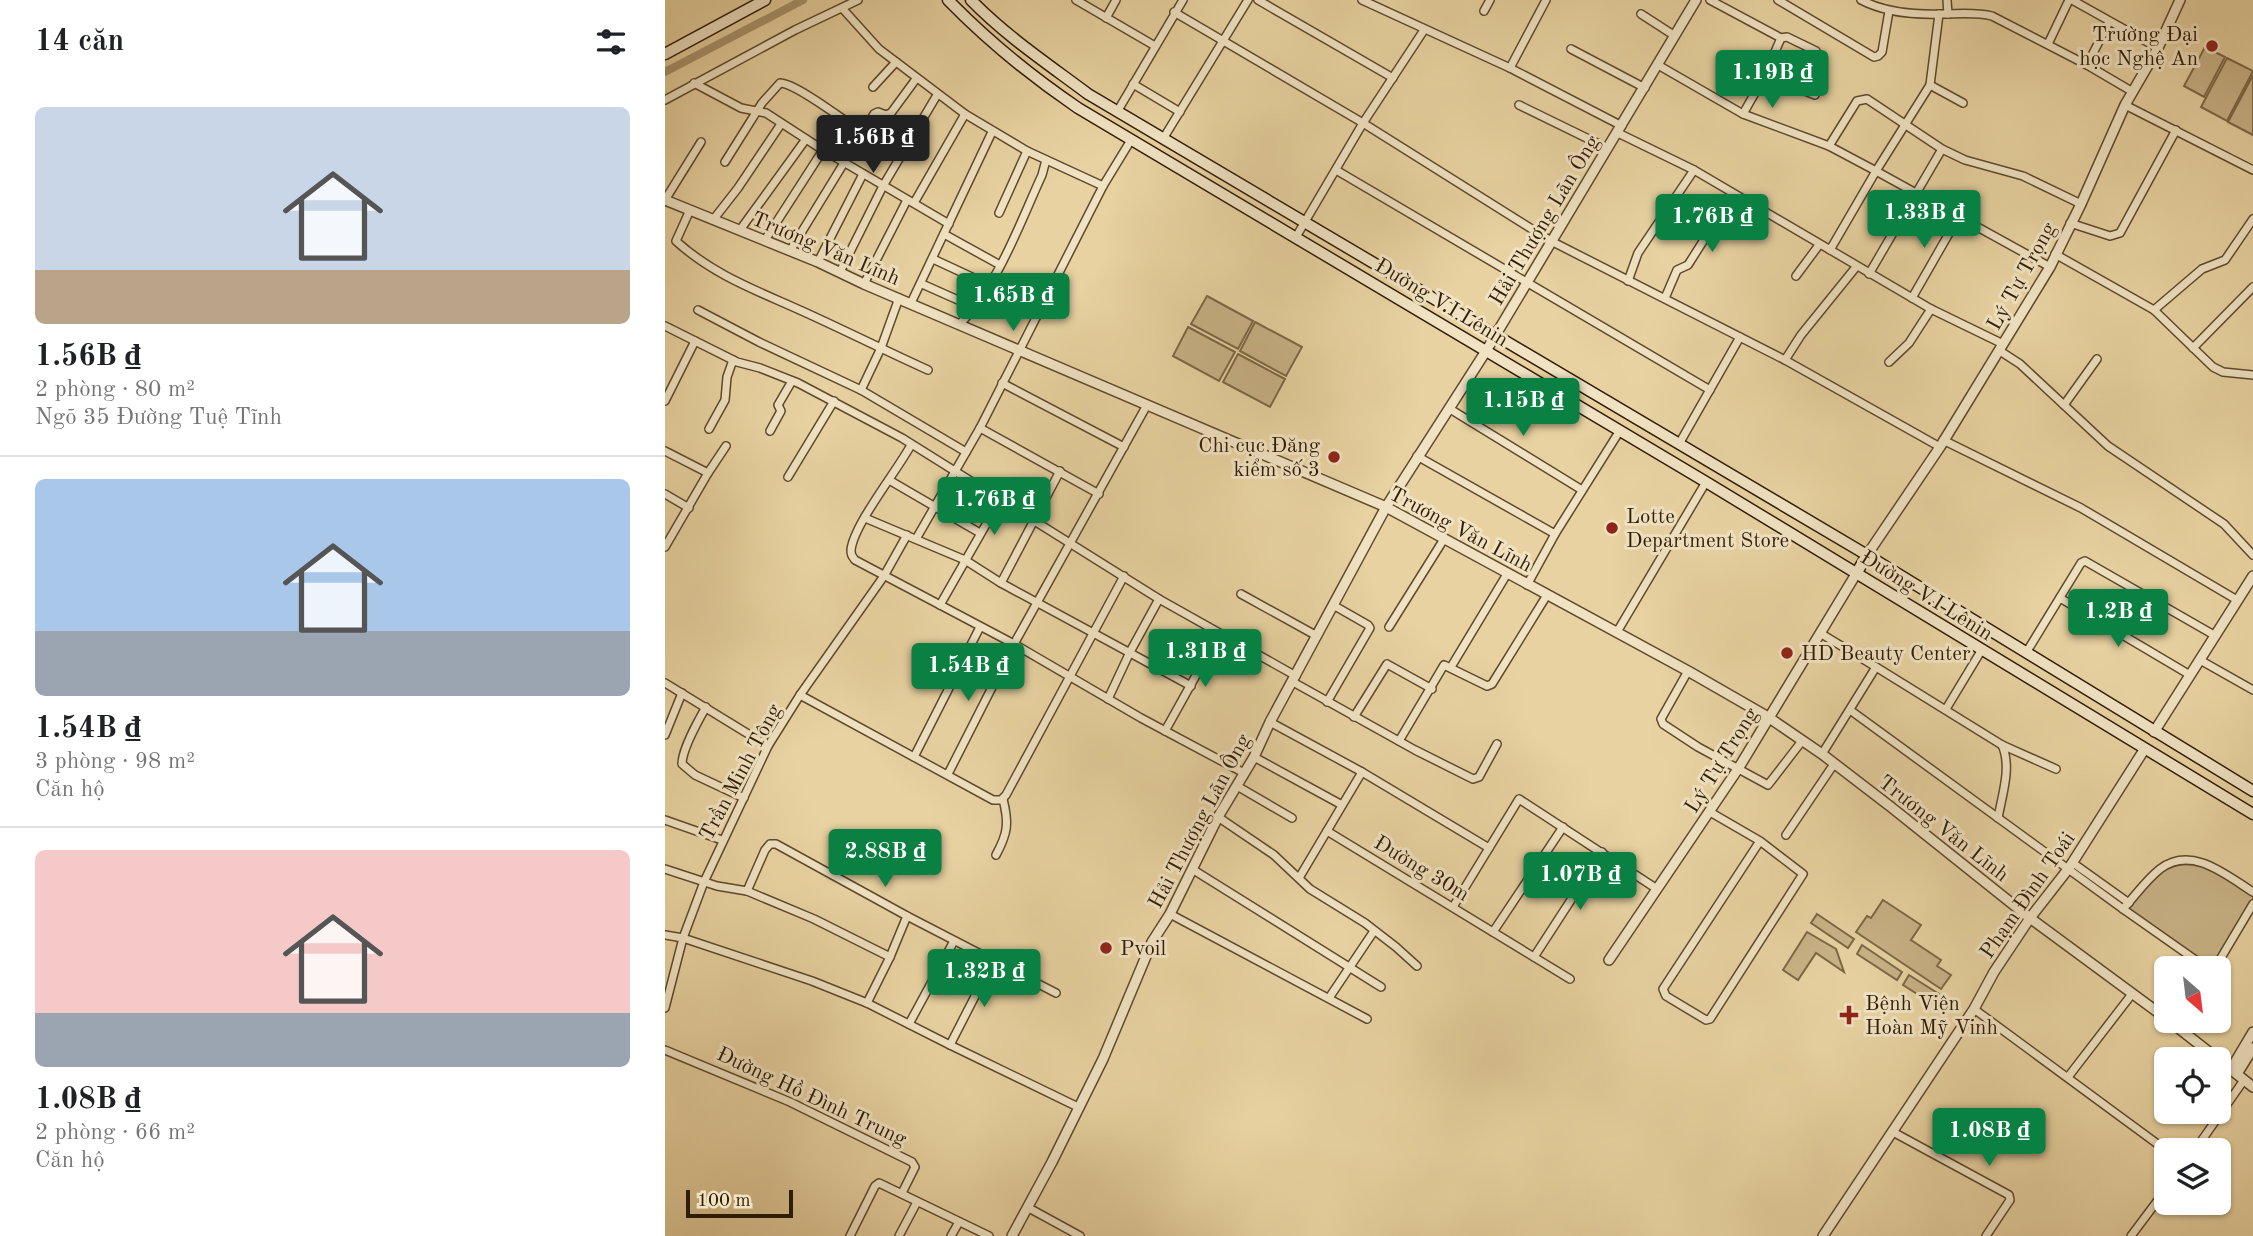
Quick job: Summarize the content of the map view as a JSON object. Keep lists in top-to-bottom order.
{
  "streets": {
    "main road": ["Đường V.I Lênin"],
    "street": [
      "Hải Thượng Lãn Ông",
      "Trương Văn Lĩnh",
      "Lý Tự Trọng",
      "Trần Minh Tông",
      "Đường 30m",
      "Phạm Đình Toái",
      "Đường Hồ Đình Trung"
    ]
  },
  "crossings": [
    ["Hải Thượng Lãn Ông", "Trương Văn Lĩnh"],
    ["Hải Thượng Lãn Ông", "Đường V.I Lênin"],
    ["Trương Văn Lĩnh", "Lý Tự Trọng"],
    ["Trương Văn Lĩnh", "Phạm Đình Toái"],
    ["Lý Tự Trọng", "Đường V.I Lênin"],
    ["Đường V.I Lênin", "Phạm Đình Toái"]
  ],
  "places": {
    "other": [
      "Trường Đại học Nghệ An",
      "Chi cục Đăng kiểm số 3",
      "Lotte Department Store",
      "HD Beauty Center",
      "Pvoil"
    ],
    "health": ["Bệnh Viện Hoàn Mỹ Vinh"]
  },
  "scale_bar": "100 m",
  "north": "bottom right",
  "page": {
    "heading": "14 căn",
    "price": [
      "1.19B ₫",
      "1.56B ₫",
      "1.33B ₫",
      "1.76B ₫",
      "1.65B ₫",
      "1.15B ₫",
      "1.76B ₫",
      "1.2B ₫",
      "1.31B ₫",
      "1.54B ₫",
      "2.88B ₫",
      "1.07B ₫",
      "1.32B ₫",
      "1.08B ₫"
    ],
    "list": [
      {
        "name": "1.56B ₫",
        "note": "2 phòng · 80 m² · Ngõ 35 Đường Tuệ Tĩnh"
      },
      {
        "name": "1.54B ₫",
        "note": "3 phòng · 98 m² · Căn hộ"
      },
      {
        "name": "1.08B ₫",
        "note": "2 phòng · 66 m² · Căn hộ"
      }
    ],
    "scale": "100 m"
  }
}
